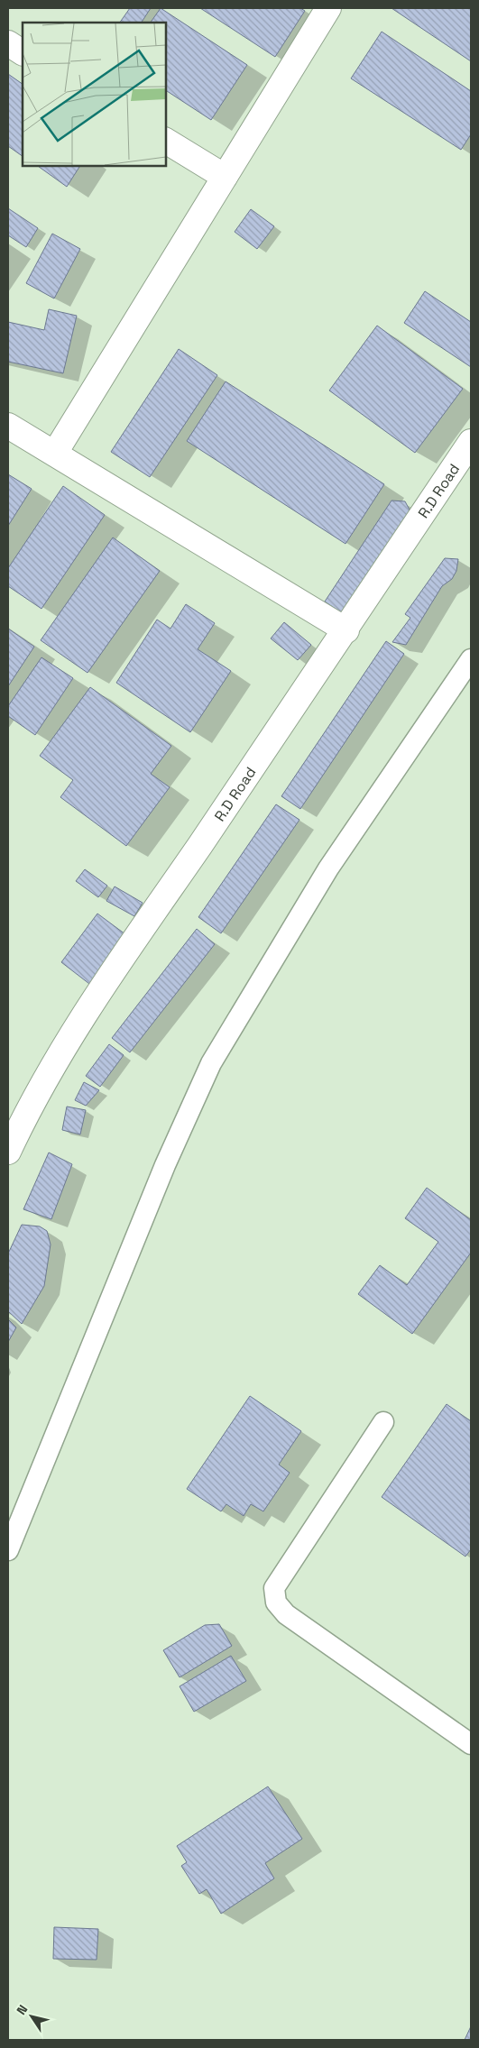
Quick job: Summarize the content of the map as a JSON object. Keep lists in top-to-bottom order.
{
  "streets": {
    "street": ["R.D Road"]
  },
  "north": "top left"
}
